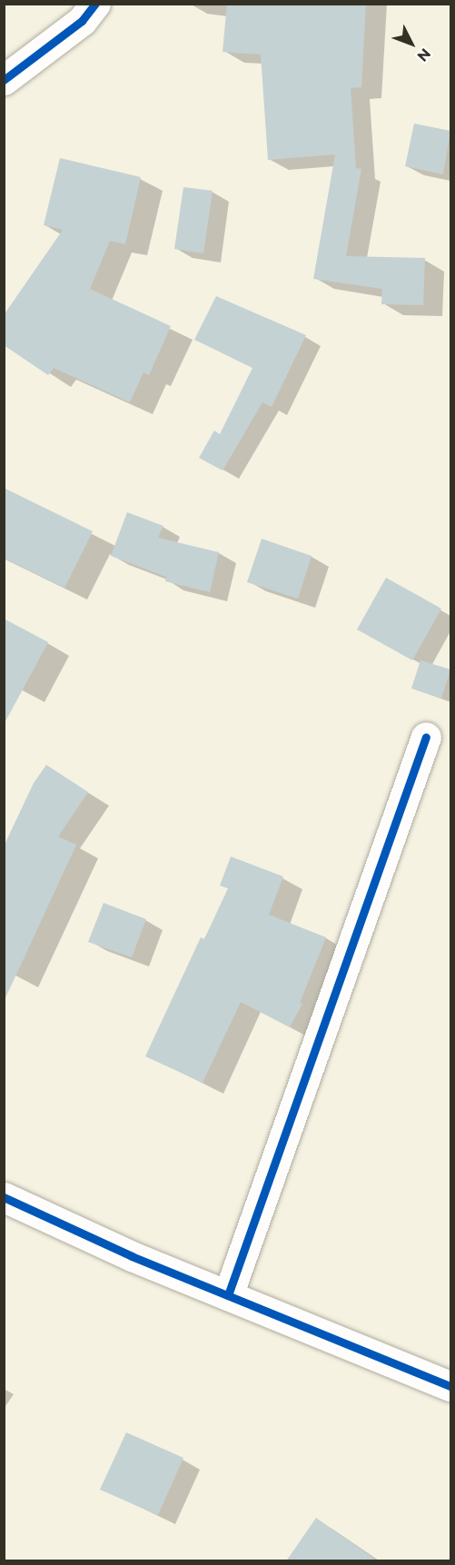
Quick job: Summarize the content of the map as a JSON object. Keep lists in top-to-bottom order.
{
  "north": "bottom right"
}
